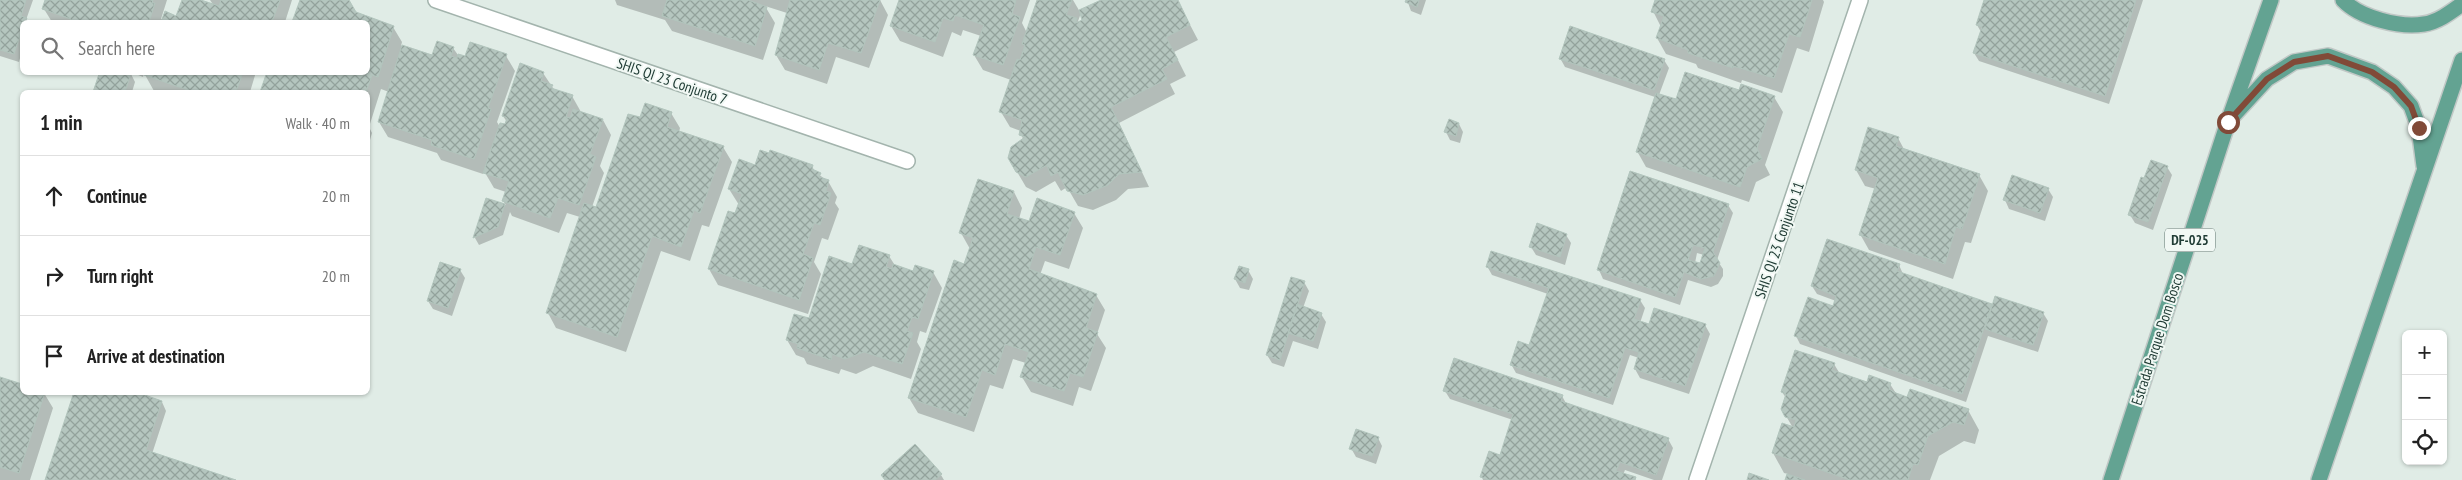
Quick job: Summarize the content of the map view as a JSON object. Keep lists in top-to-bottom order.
{
  "streets": {
    "main road": ["DF-025", "Estrada Parque Dom Bosco"],
    "street": ["SHIS QI 23 Conjunto 7", "SHIS QI 23 Conjunto 11"]
  },
  "page": {
    "search": "Search here",
    "heading": ["1 min", "Walk · 40 m"],
    "list": [
      ["Continue", "20 m"],
      ["Turn right", "20 m"],
      "Arrive at destination"
    ],
    "map_buttons": ["+", "−"]
  }
}
